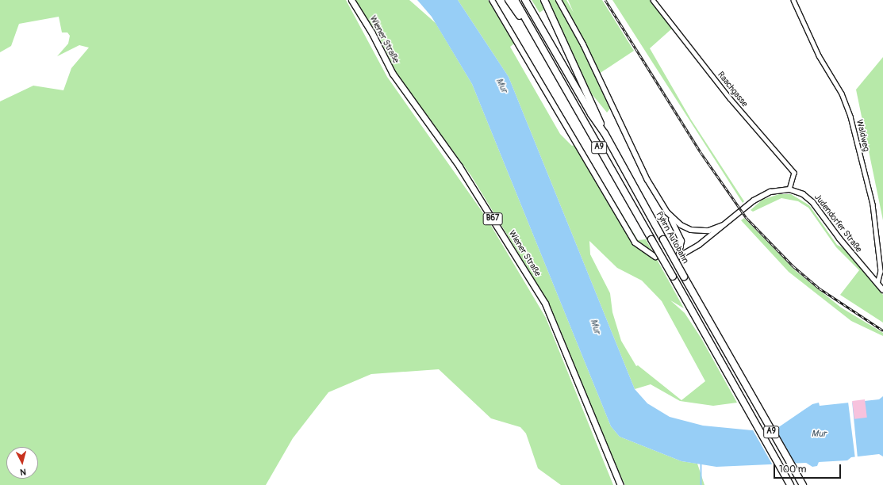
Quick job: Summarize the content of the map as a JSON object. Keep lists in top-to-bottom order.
{
  "streets": {
    "highway": ["A9", "Pyhrn Autobahn"],
    "main road": ["Wiener Straße", "B67", "Judendorfer Straße"],
    "street": ["Raachgasse", "Waldweg"]
  },
  "crossings": [
    ["Raachgasse", "Judendorfer Straße"],
    ["Waldweg", "Judendorfer Straße"]
  ],
  "water": ["Mur"],
  "scale_bar": "100 m",
  "north": "bottom"
}
